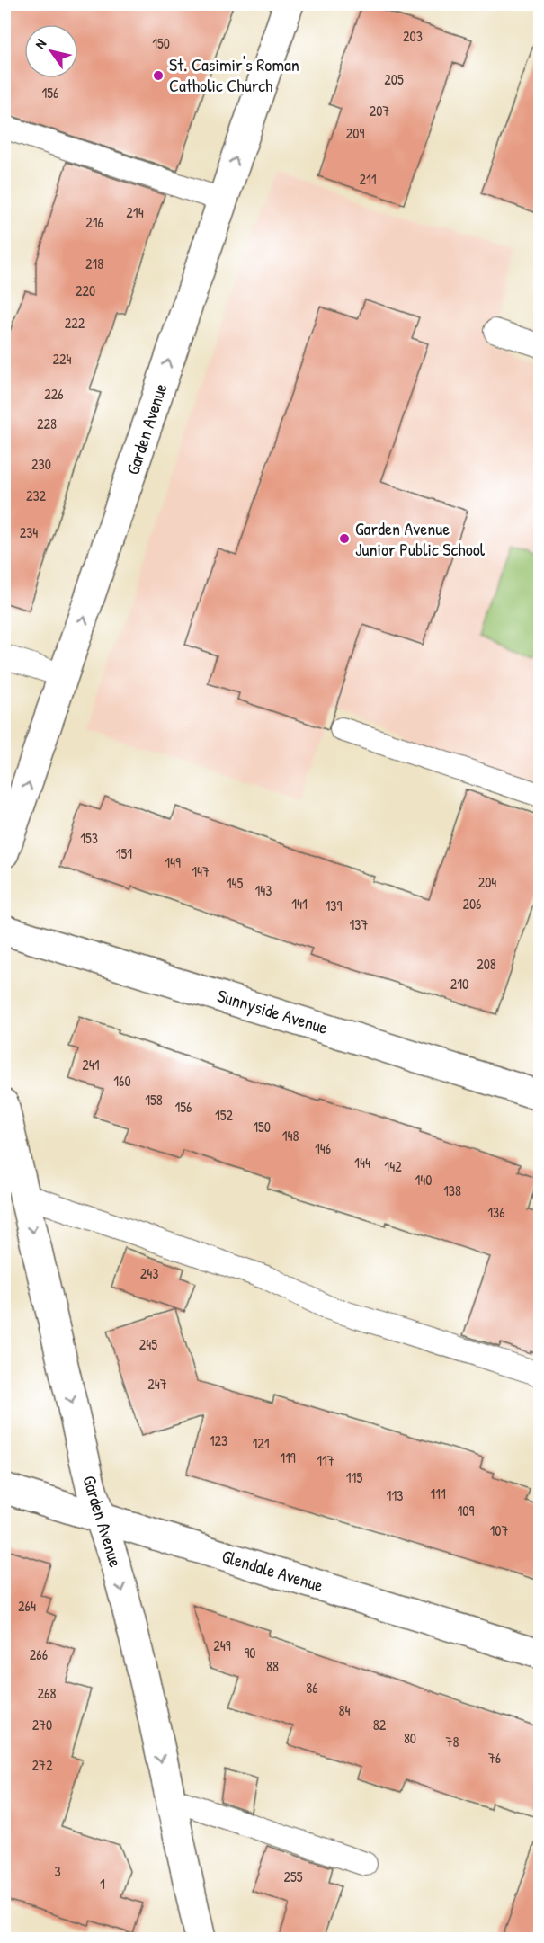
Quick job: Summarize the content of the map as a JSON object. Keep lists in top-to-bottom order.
{
  "streets": {
    "street": ["Garden Avenue", "Sunnyside Avenue", "Glendale Avenue"]
  },
  "crossings": [
    ["Garden Avenue", "Glendale Avenue"]
  ],
  "places": ["St. Casimir's Roman Catholic Church", "Garden Avenue Junior Public School"],
  "house_numbers": [
    "203",
    "150",
    "205",
    "156",
    "207",
    "209",
    "211",
    "214",
    "216",
    "218",
    "220",
    "222",
    "224",
    "226",
    "228",
    "230",
    "232",
    "234",
    "153",
    "151",
    "149",
    "147",
    "204",
    "145",
    "143",
    "141",
    "206",
    "139",
    "137",
    "208",
    "210",
    "241",
    "160",
    "158",
    "156",
    "152",
    "150",
    "148",
    "146",
    "144",
    "142",
    "140",
    "138",
    "136",
    "243",
    "245",
    "247",
    "123",
    "121",
    "119",
    "117",
    "115",
    "111",
    "113",
    "109",
    "107",
    "264",
    "249",
    "90",
    "266",
    "88",
    "86",
    "268",
    "84",
    "270",
    "82",
    "80",
    "78",
    "76",
    "272",
    "3",
    "255",
    "1"
  ],
  "north": "top left"
}
